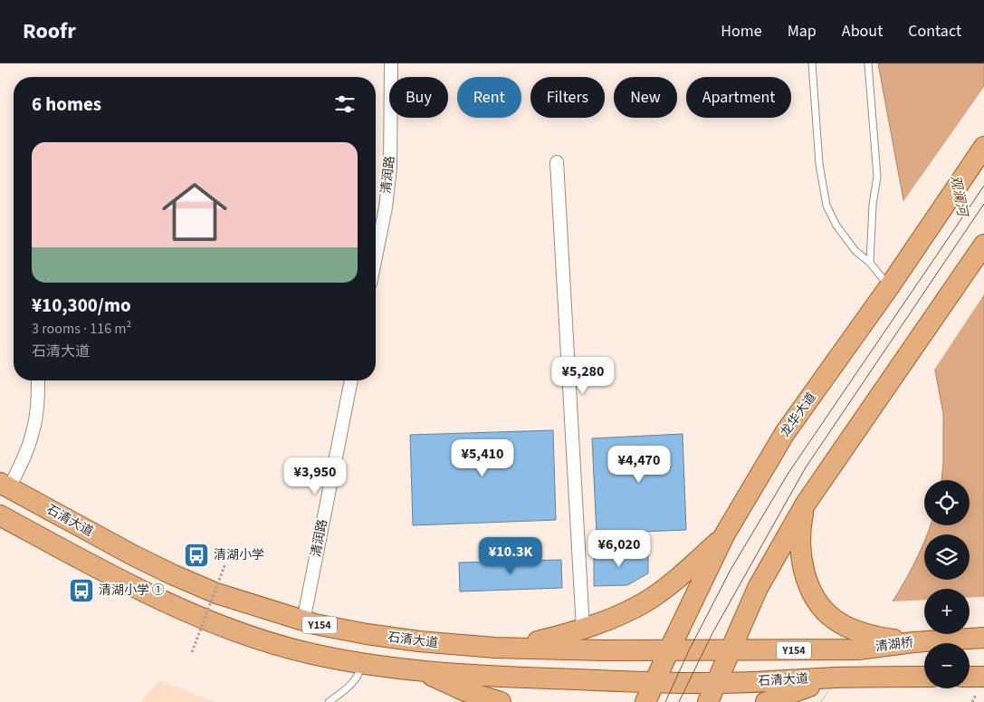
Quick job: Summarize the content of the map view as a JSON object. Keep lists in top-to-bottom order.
{
  "streets": {
    "main road": [
      "龙华大道",
      "石清大道",
      "Y154",
      "清湖桥"
    ],
    "street": ["清润路"]
  },
  "crossings": [
    ["清润路", "石清大道"],
    ["龙华大道", "石清大道"],
    ["石清大道", "Y154"],
    ["石清大道", "清湖桥"]
  ],
  "water": ["观澜河"],
  "places": {
    "bus stop": ["清湖小学", "清湖小学 ①"]
  },
  "page": {
    "header": "Roofr",
    "nav": [
      "Home",
      "Map",
      "About",
      "Contact"
    ],
    "chip": [
      "Buy",
      "Rent",
      "Filters",
      "New",
      "Apartment"
    ],
    "heading": "6 homes",
    "list": [
      {
        "name": "¥10,300/mo",
        "note": "3 rooms · 116 m² · 石清大道"
      }
    ],
    "price": [
      "¥5,280",
      "¥5,410",
      "¥4,470",
      "¥3,950",
      "¥6,020",
      "¥10.3K"
    ],
    "map_buttons": ["+", "−"]
  }
}
